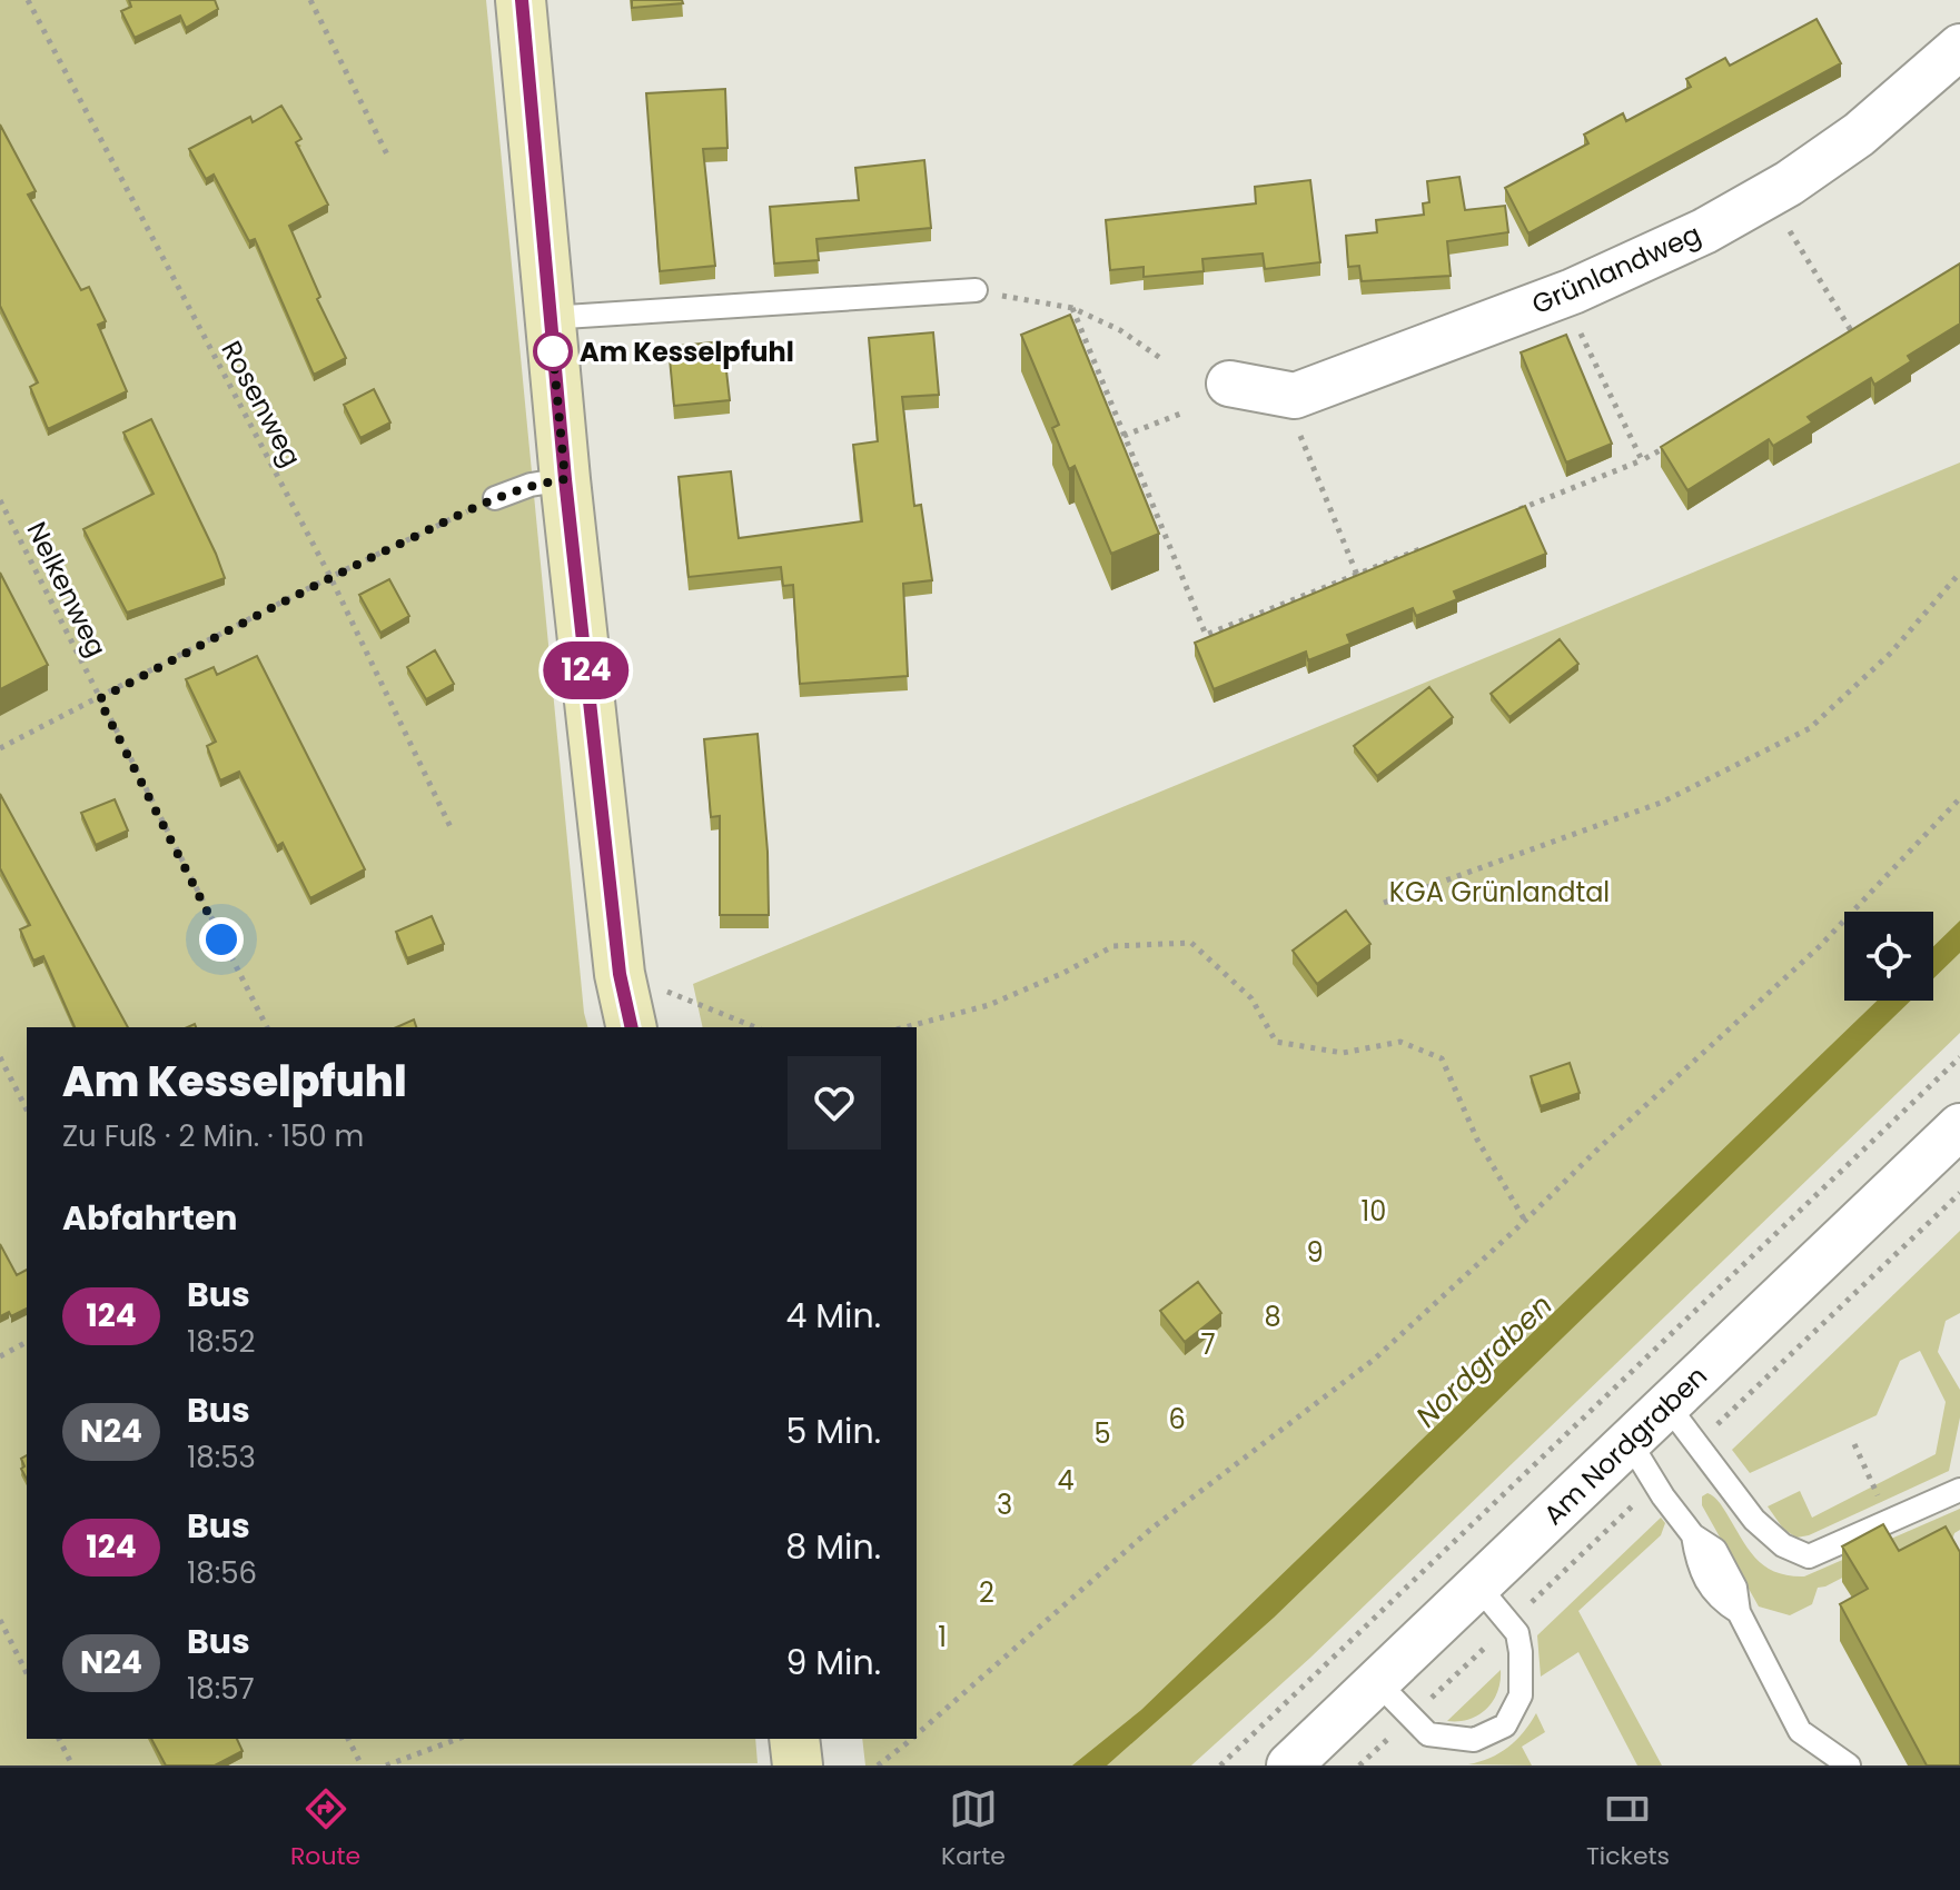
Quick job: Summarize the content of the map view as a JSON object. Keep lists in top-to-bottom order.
{
  "streets": {
    "street": ["Grünlandweg", "Am Nordgraben"],
    "path": ["Rosenweg", "Nelkenweg"]
  },
  "water": ["Nordgraben"],
  "parks": [
    "KGA Grünlandtal",
    "10",
    "9",
    "8",
    "7",
    "6",
    "5",
    "4",
    "3",
    "2",
    "1"
  ],
  "places": ["Am Kesselpfuhl"],
  "lines": ["bus line 124"],
  "page": {
    "on_map": "124",
    "heading": [
      ["Am Kesselpfuhl", "Zu Fuß · 2 Min. · 150 m"],
      "Abfahrten"
    ],
    "list": [
      {
        "mark": "124",
        "name": "Bus",
        "note": "18:52",
        "value": "4 Min."
      },
      {
        "mark": "N24",
        "name": "Bus",
        "note": "18:53",
        "value": "5 Min."
      },
      {
        "mark": "124",
        "name": "Bus",
        "note": "18:56",
        "value": "8 Min."
      },
      {
        "mark": "N24",
        "name": "Bus",
        "note": "18:57",
        "value": "9 Min."
      }
    ],
    "tabs": ["Route", "Karte", "Tickets"]
  }
}
